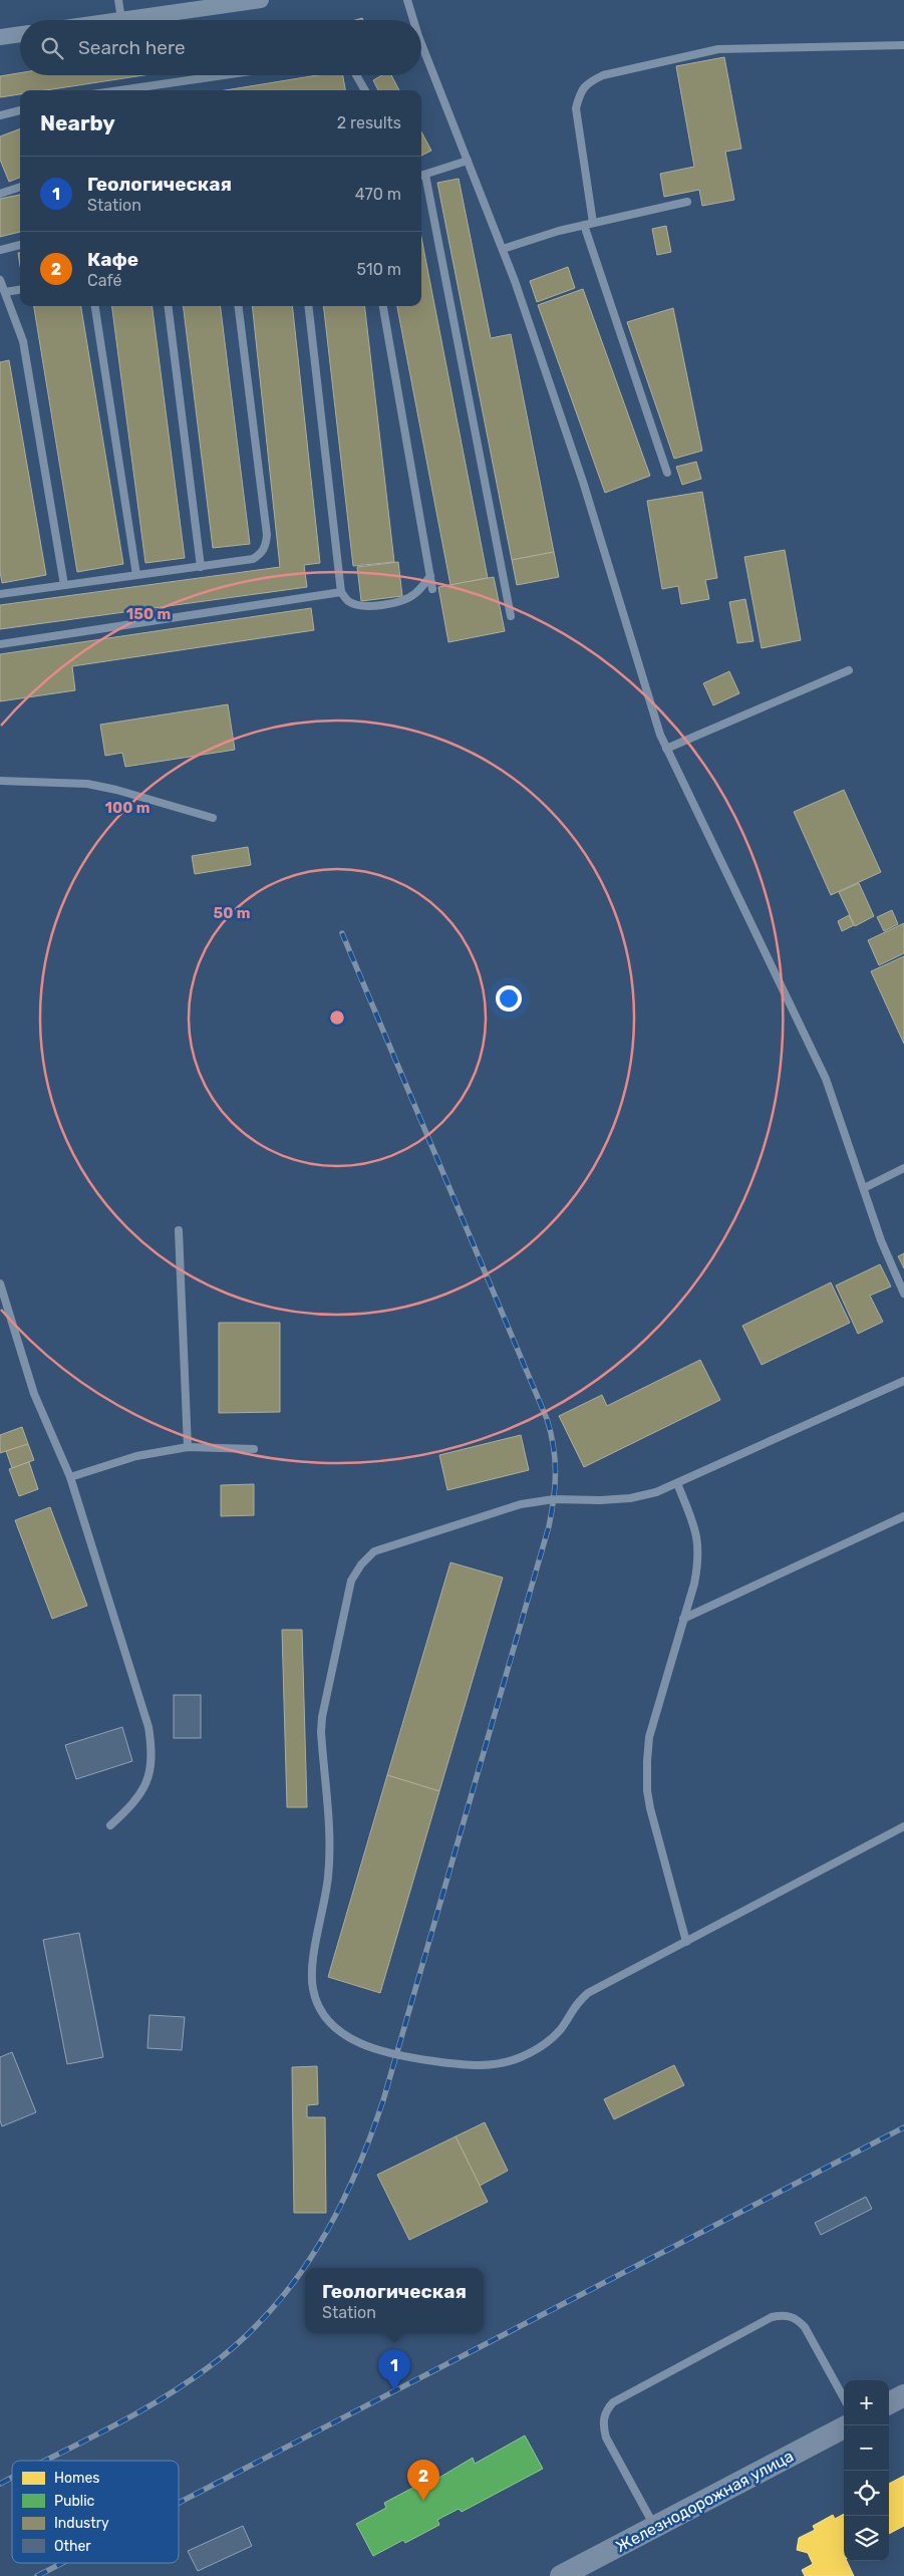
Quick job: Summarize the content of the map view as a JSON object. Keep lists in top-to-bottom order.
{
  "streets": {
    "main road": ["Железнодорожная улица"]
  },
  "legend": [
    "Homes",
    "Public",
    "Industry",
    "Other"
  ],
  "page": {
    "search": "Search here",
    "heading": ["Nearby", "2 results"],
    "list": [
      {
        "mark": "1",
        "name": "Геологическая",
        "note": "Station",
        "value": "470 m"
      },
      {
        "mark": "2",
        "name": "Кафе",
        "note": "Café",
        "value": "510 m"
      }
    ],
    "popup": ["Геологическая", "Station"],
    "pins": ["1", "2"],
    "map_buttons": ["+", "−"]
  },
  "rings": ["150 m", "100 m", "50 m"]
}
